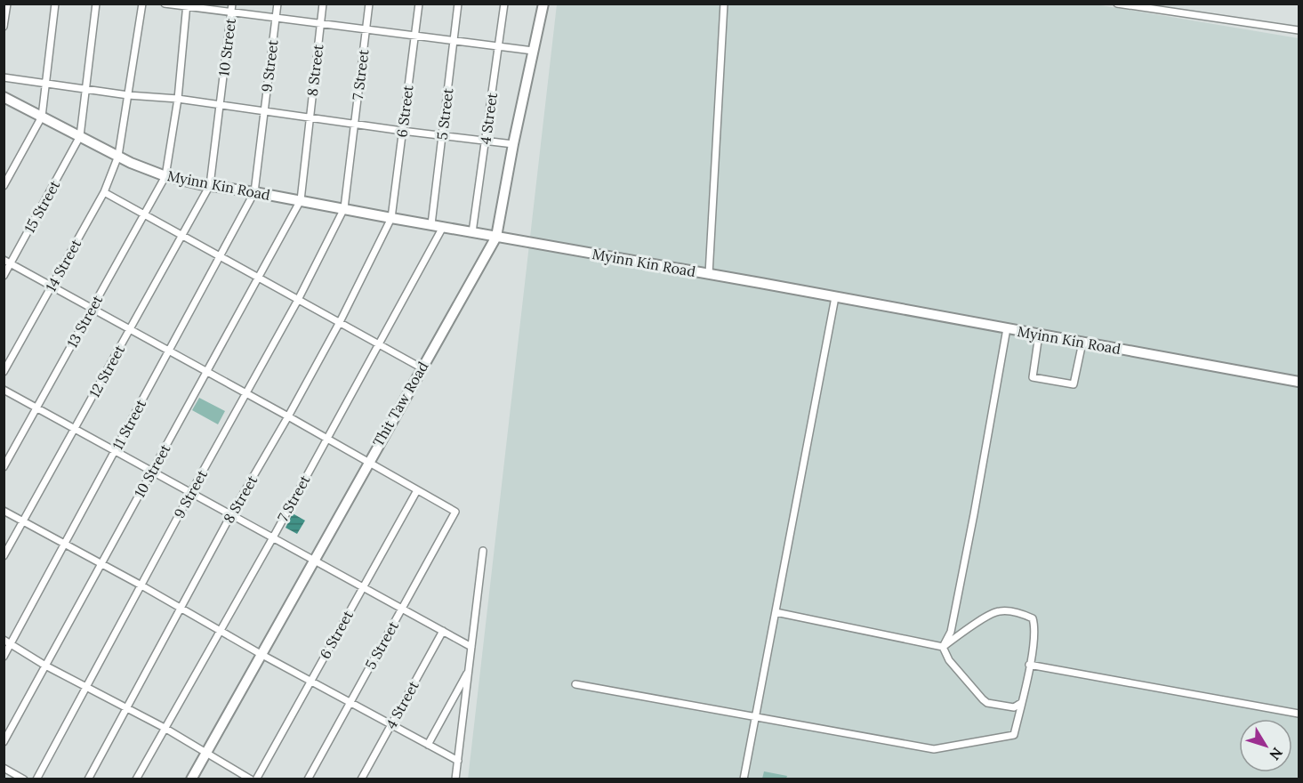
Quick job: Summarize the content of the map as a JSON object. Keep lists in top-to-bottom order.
{
  "streets": {
    "street": [
      "10 Street",
      "9 Street",
      "8 Street",
      "7 Street",
      "6 Street",
      "5 Street",
      "4 Street",
      "Myinn Kin Road",
      "15 Street",
      "14 Street",
      "13 Street",
      "12 Street",
      "Thit Taw Road",
      "11 Street"
    ]
  },
  "crossings": [
    ["10 Street", "8 Street"],
    ["10 Street", "Myinn Kin Road"],
    ["10 Street", "12 Street"],
    ["9 Street", "7 Street"],
    ["9 Street", "Myinn Kin Road"],
    ["9 Street", "11 Street"],
    ["8 Street", "6 Street"],
    ["8 Street", "Myinn Kin Road"],
    ["7 Street", "Myinn Kin Road"],
    ["6 Street", "5 Street"],
    ["6 Street", "Myinn Kin Road"],
    ["5 Street", "Myinn Kin Road"],
    ["4 Street", "Myinn Kin Road"],
    ["Myinn Kin Road", "15 Street"],
    ["Myinn Kin Road", "14 Street"],
    ["Myinn Kin Road", "13 Street"],
    ["Myinn Kin Road", "12 Street"],
    ["Myinn Kin Road", "Thit Taw Road"],
    ["Myinn Kin Road", "11 Street"]
  ],
  "north": "bottom right"
}
